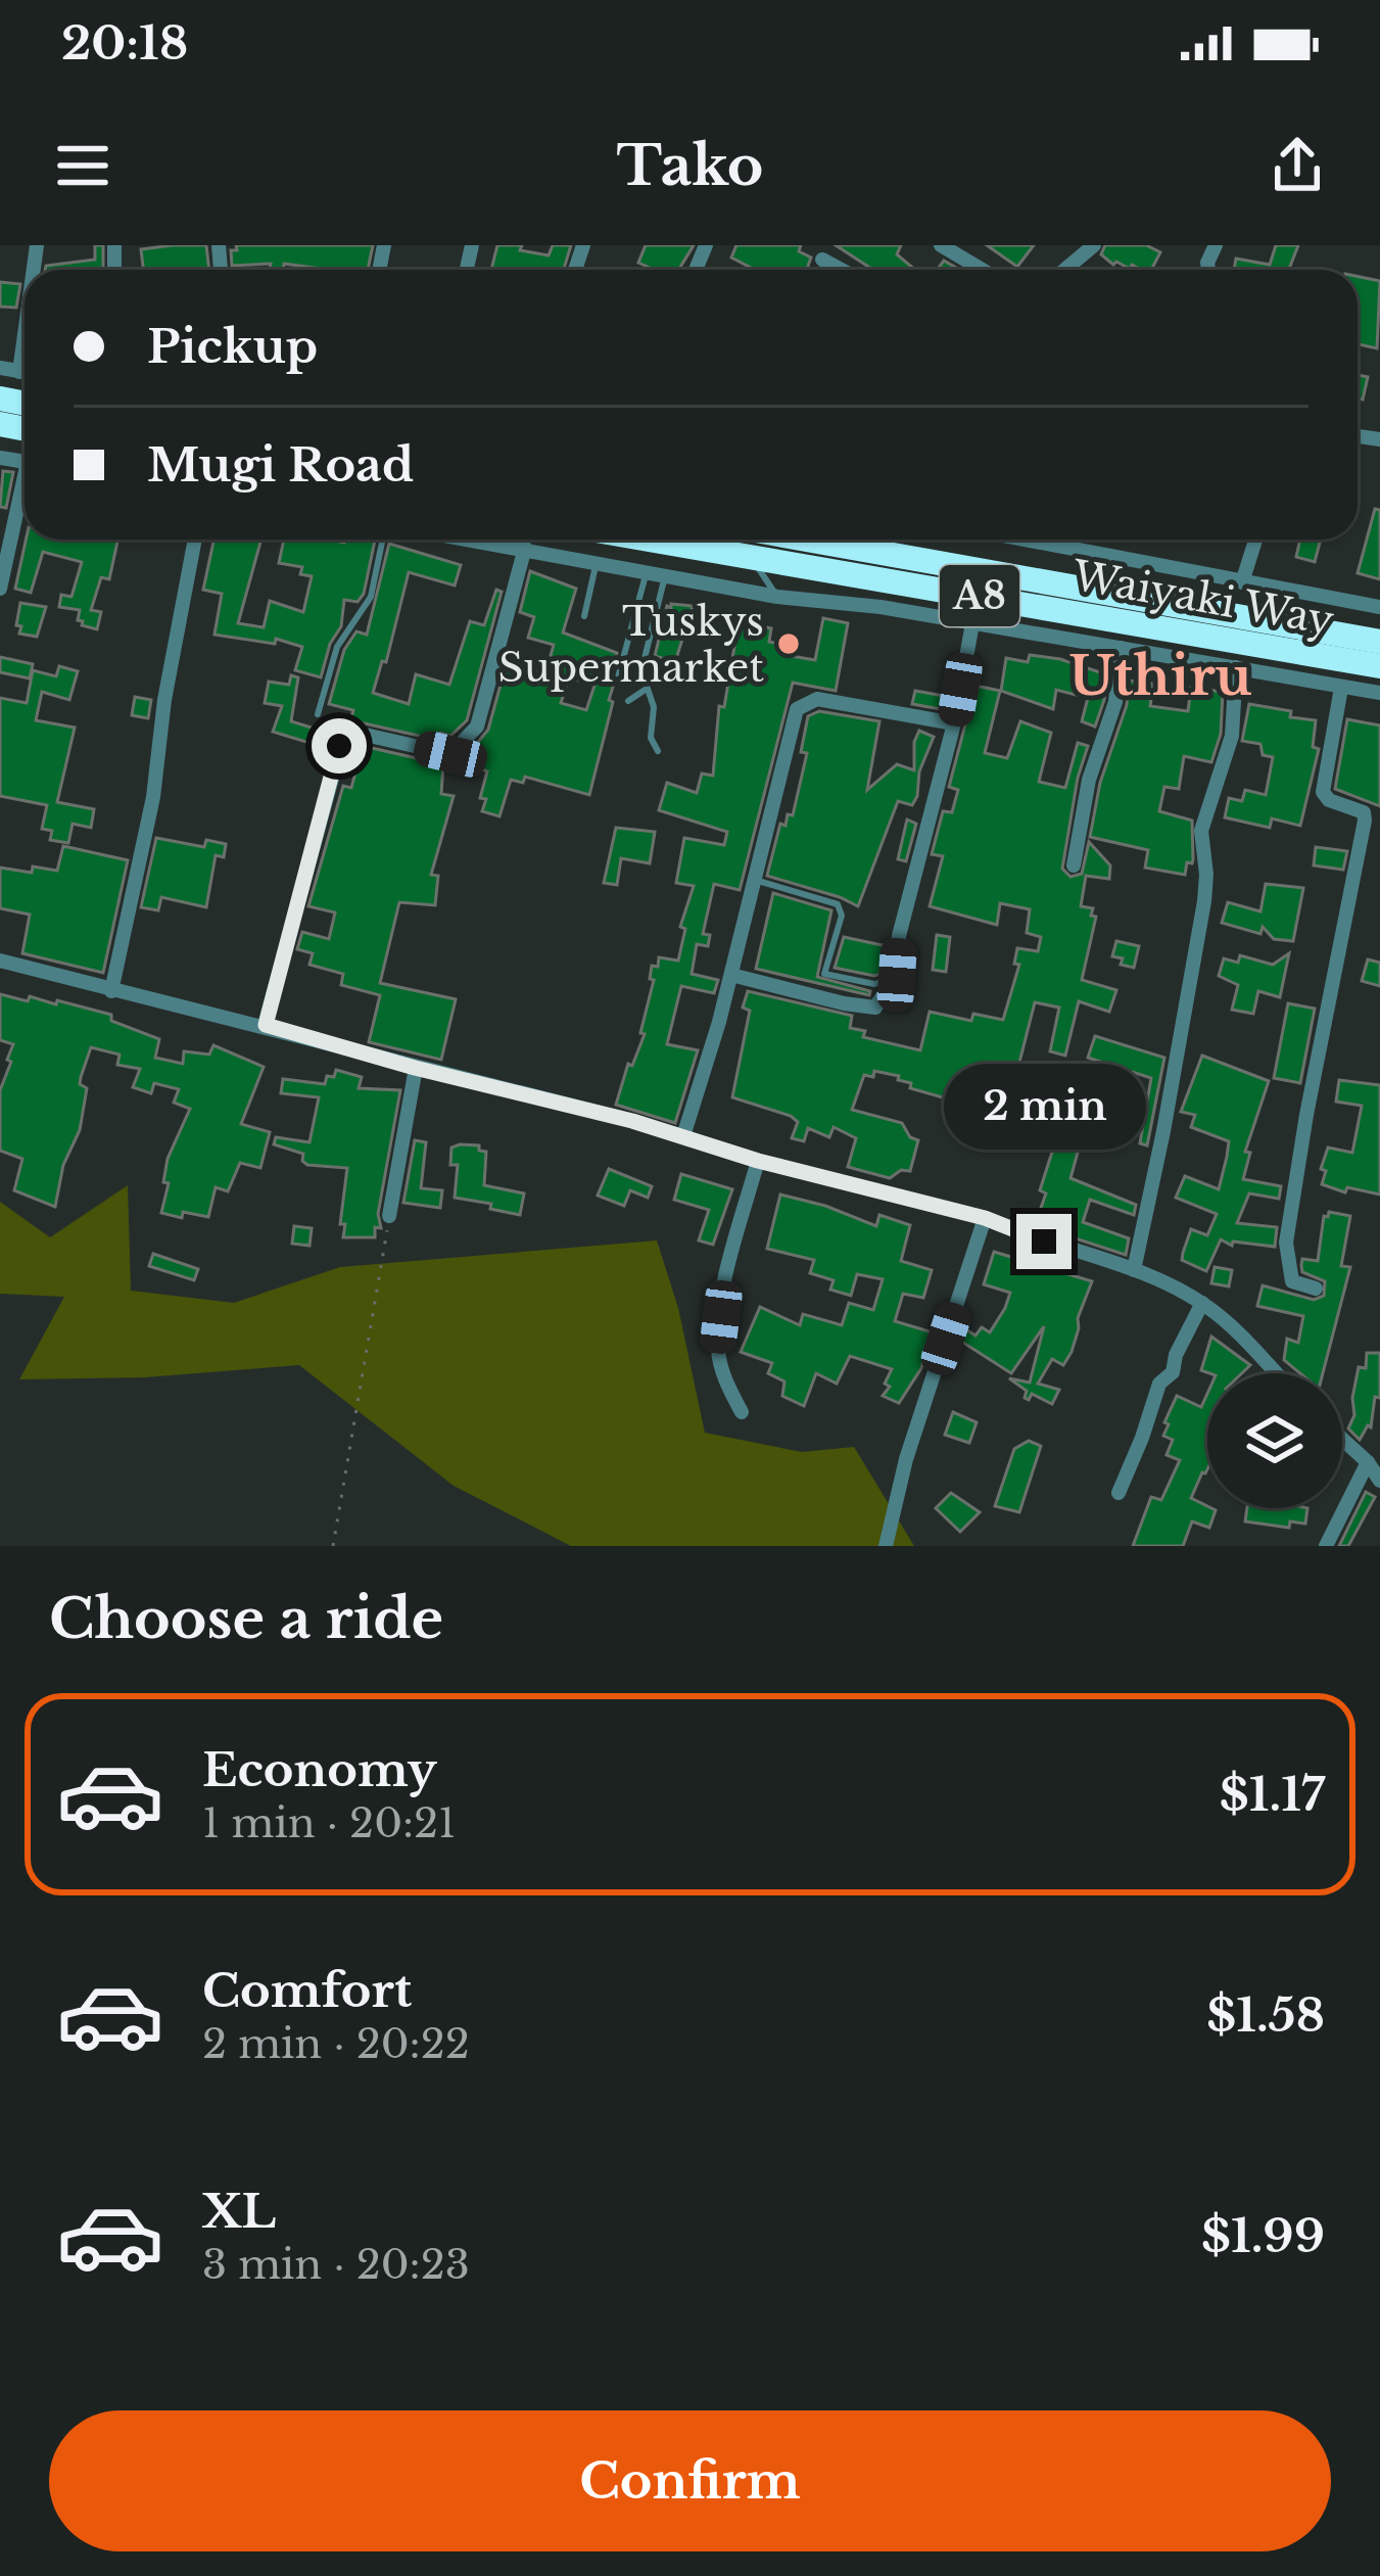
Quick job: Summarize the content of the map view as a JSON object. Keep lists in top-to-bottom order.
{
  "streets": {
    "highway": ["A8", "Waiyaki Way"]
  },
  "districts": ["Uthiru"],
  "places": ["Tuskys Supermarket"],
  "page": {
    "status": "20:18",
    "header": "Tako",
    "banner": ["Pickup", "Mugi Road"],
    "bubble": "2 min",
    "heading": "Choose a ride",
    "list": [
      {
        "name": "Economy",
        "note": "1 min · 20:21",
        "value": "$1.17"
      },
      {
        "name": "Comfort",
        "note": "2 min · 20:22",
        "value": "$1.58"
      },
      {
        "name": "XL",
        "note": "3 min · 20:23",
        "value": "$1.99"
      }
    ],
    "buttons": "Confirm"
  }
}
